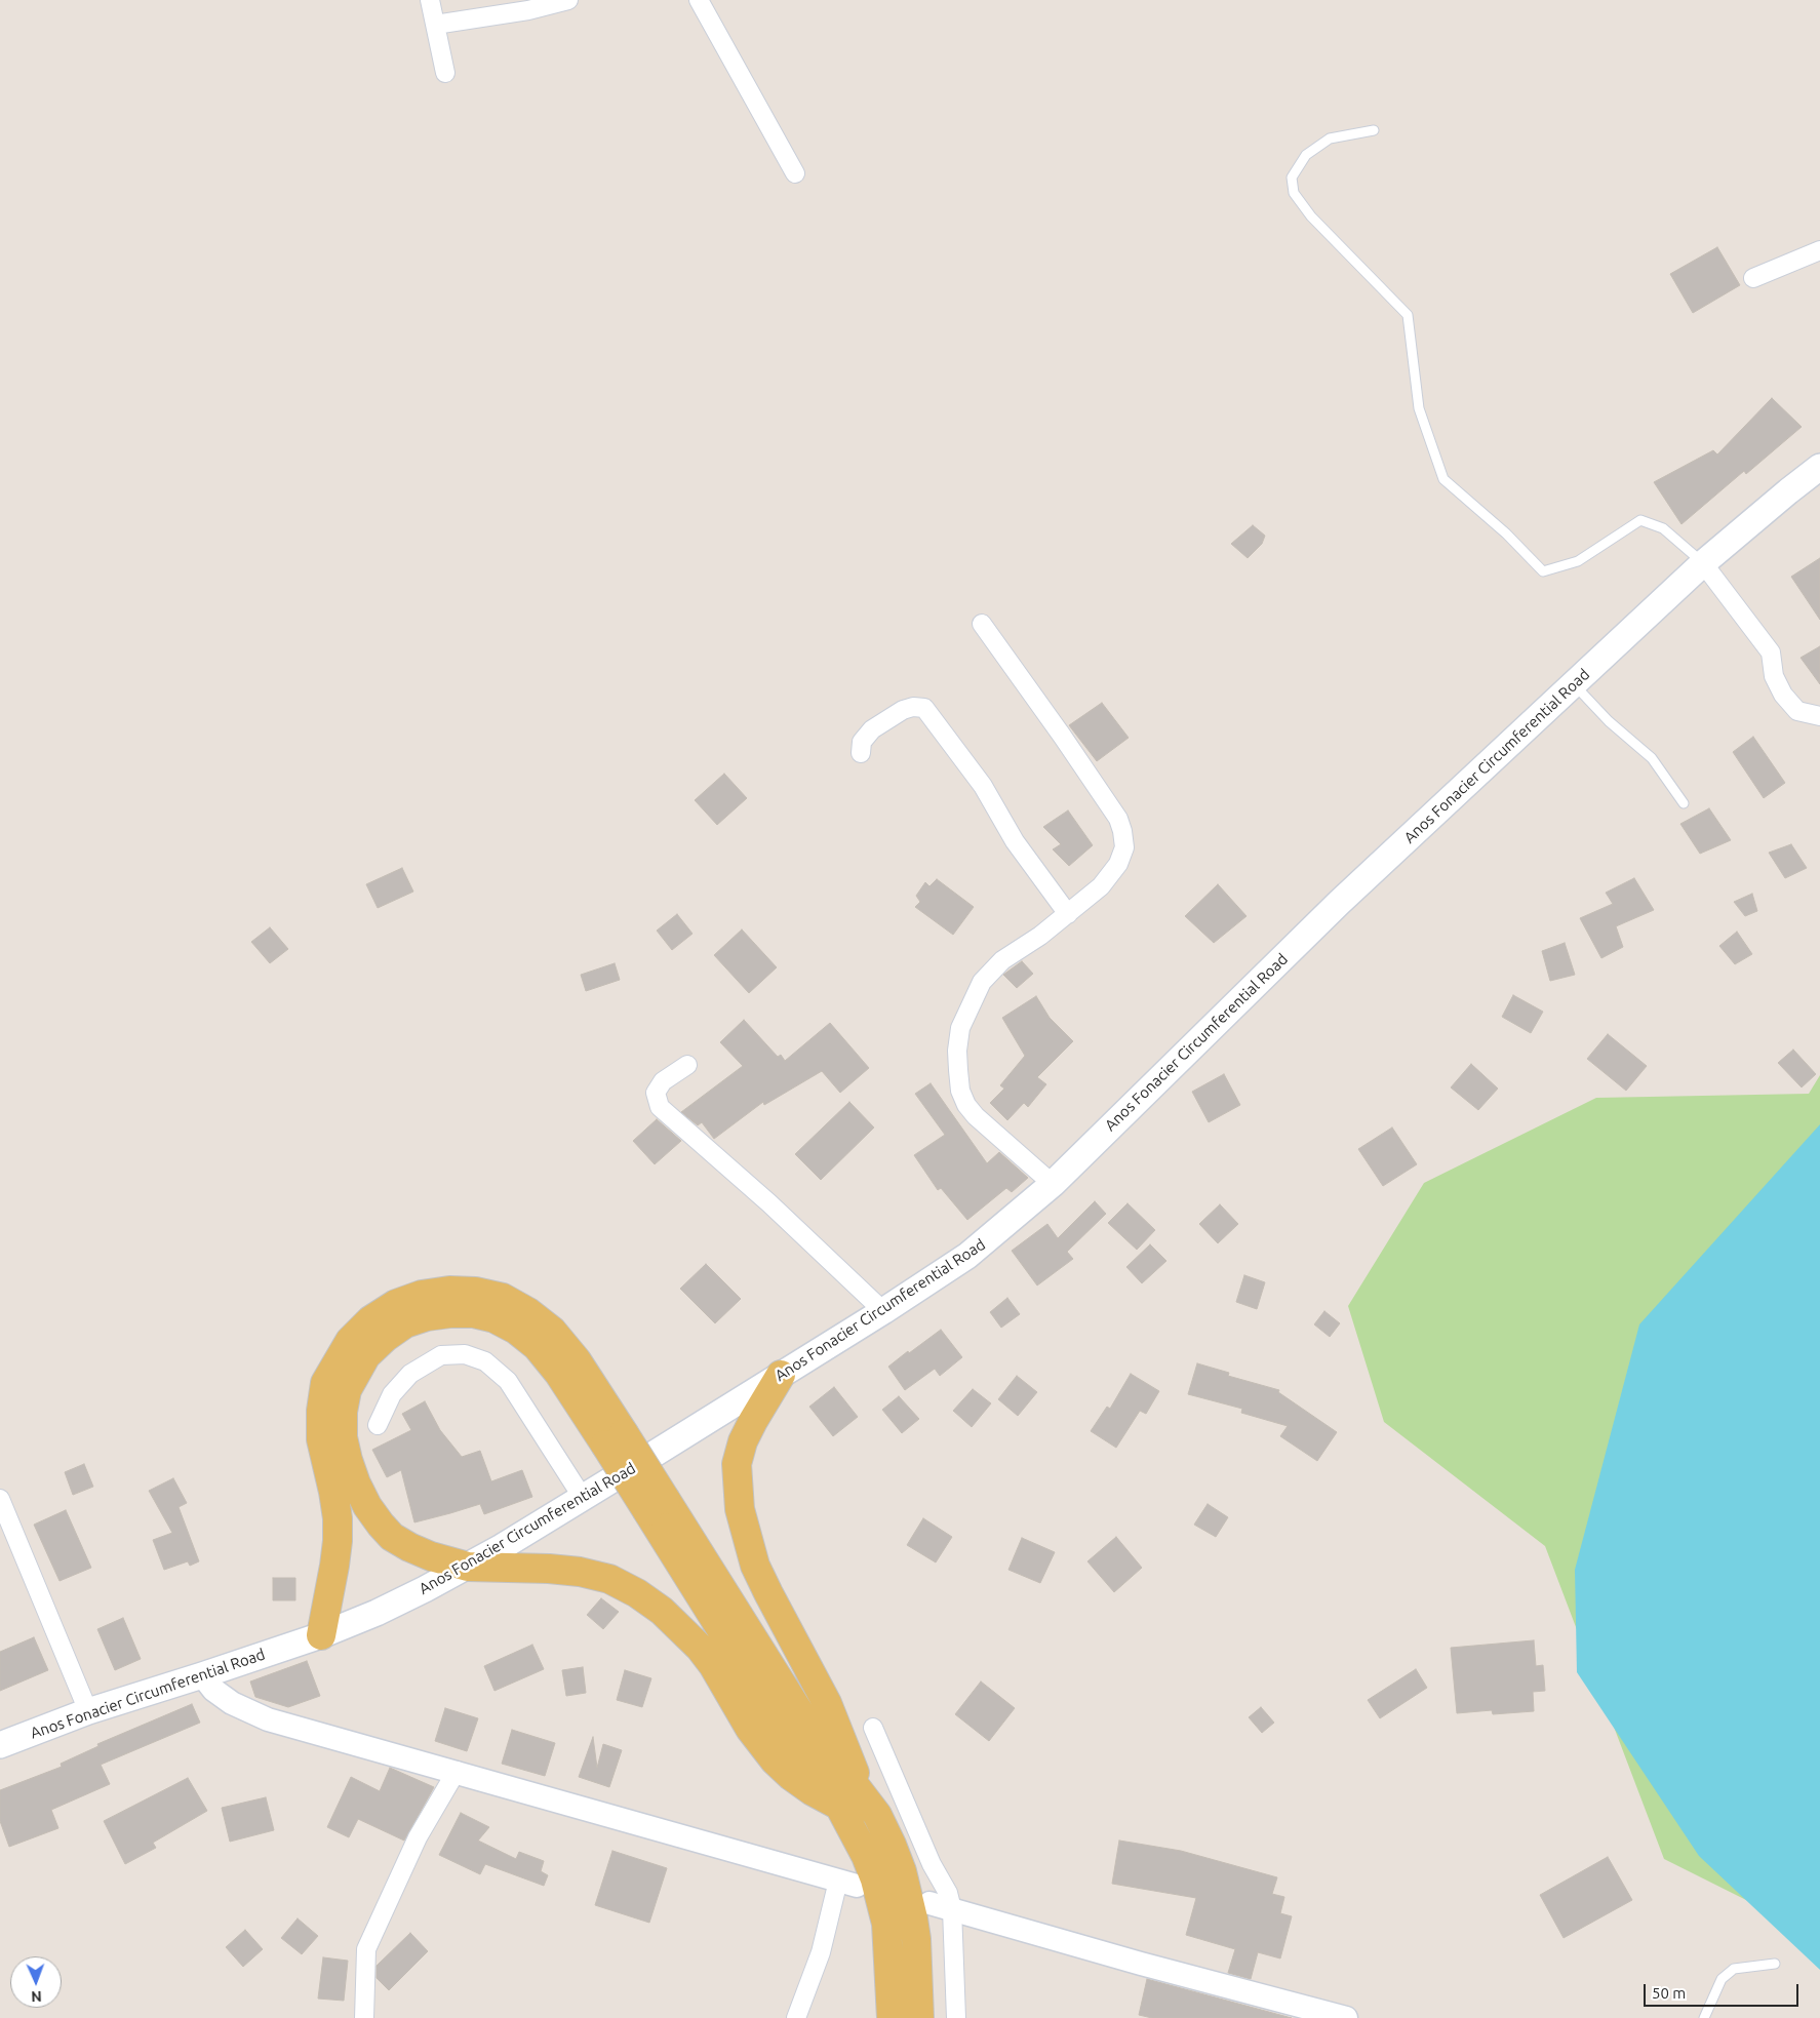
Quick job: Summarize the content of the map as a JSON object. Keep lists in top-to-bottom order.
{
  "streets": {
    "main road": ["Anos Fonacier Circumferential Road"]
  },
  "scale_bar": "50 m",
  "north": "bottom"
}
